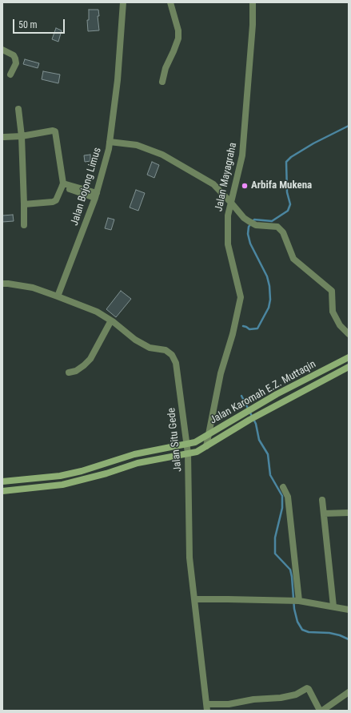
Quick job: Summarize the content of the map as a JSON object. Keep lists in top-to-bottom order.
{
  "streets": {
    "street": [
      "Jalan Mayagraha",
      "Jalan Bojong Limus",
      "Jalan Karomah E.Z. Muttaqin",
      "Jalan Situ Gede"
    ]
  },
  "crossings": [
    ["Jalan Mayagraha", "Jalan Karomah E.Z. Muttaqin"],
    ["Jalan Bojong Limus", "Jalan Situ Gede"],
    ["Jalan Karomah E.Z. Muttaqin", "Jalan Situ Gede"]
  ],
  "places": ["Arbifa Mukena"],
  "scale_bar": "50 m"
}
